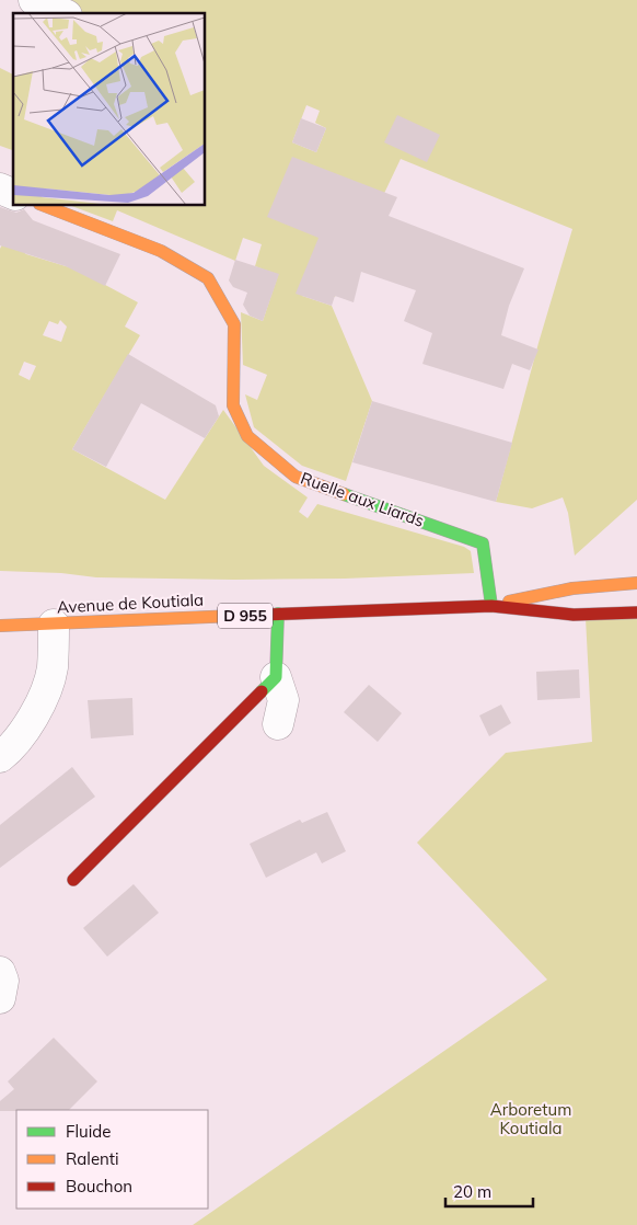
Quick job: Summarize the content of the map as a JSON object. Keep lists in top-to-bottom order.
{
  "streets": {
    "street": ["Ruelle aux Liards", "Avenue de Koutiala", "D 955"]
  },
  "crossings": [
    ["Ruelle aux Liards", "Avenue de Koutiala"]
  ],
  "parks": ["Arboretum Koutiala"],
  "legend": ["Fluide", "Ralenti", "Bouchon"],
  "scale_bar": "20 m"
}
